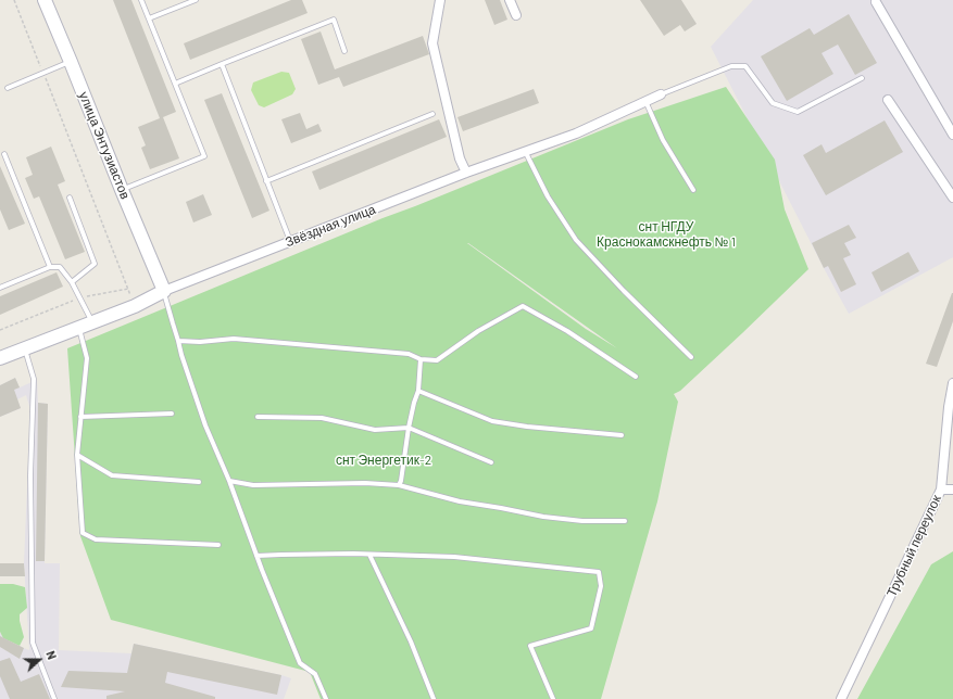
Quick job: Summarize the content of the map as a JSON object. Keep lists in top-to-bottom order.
{
  "streets": {
    "street": ["улица Энтузиастов", "Звёздная улица", "Трубный переулок"]
  },
  "crossings": [
    ["улица Энтузиастов", "Звёздная улица"]
  ],
  "parks": ["снт НГДУ Краснокамскнефть № 1", "снт Энергетик-2"],
  "north": "right"
}
